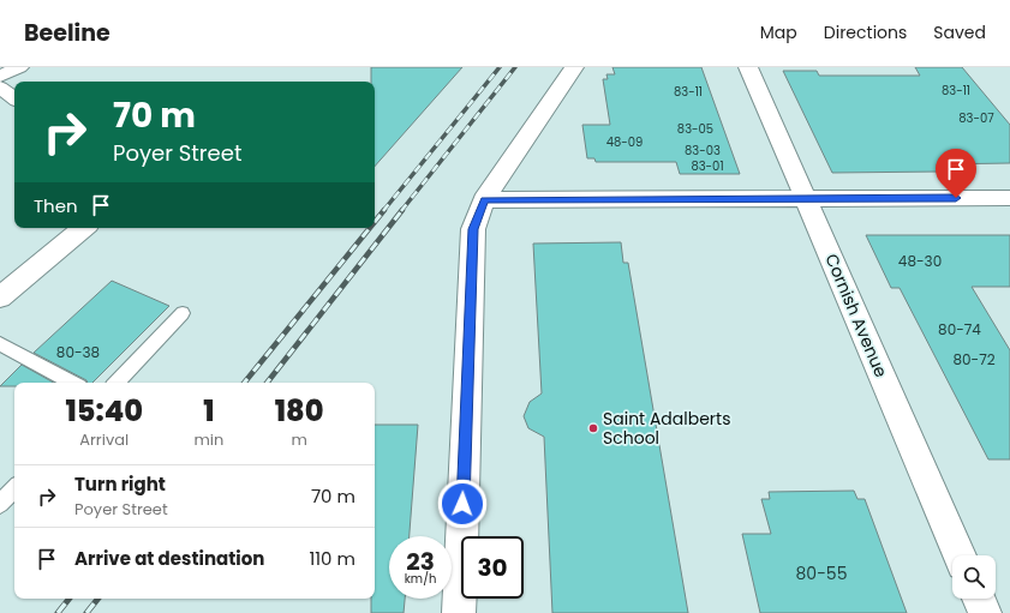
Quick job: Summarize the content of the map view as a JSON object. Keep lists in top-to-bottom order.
{
  "streets": {
    "street": ["Cornish Avenue"]
  },
  "places": ["Saint Adalberts School"],
  "house_numbers": [
    "83-11",
    "83-11",
    "83-07",
    "83-05",
    "48-09",
    "83-03",
    "83-01",
    "48-30",
    "80-74",
    "80-38",
    "80-72",
    "80-55"
  ],
  "page": {
    "header": "Beeline",
    "nav": ["Map", "Directions", "Saved"],
    "turn": ["70 m", "Poyer Street"],
    "then": "Then",
    "eta": [
      "15:40",
      "Arrival",
      "1",
      "min",
      "180",
      "m"
    ],
    "list": [
      {
        "name": "Turn right",
        "note": "Poyer Street",
        "value": "70 m"
      },
      {
        "name": "Arrive at destination",
        "value": "110 m"
      }
    ],
    "speed": "23 km/h",
    "limit": "30"
  }
}
